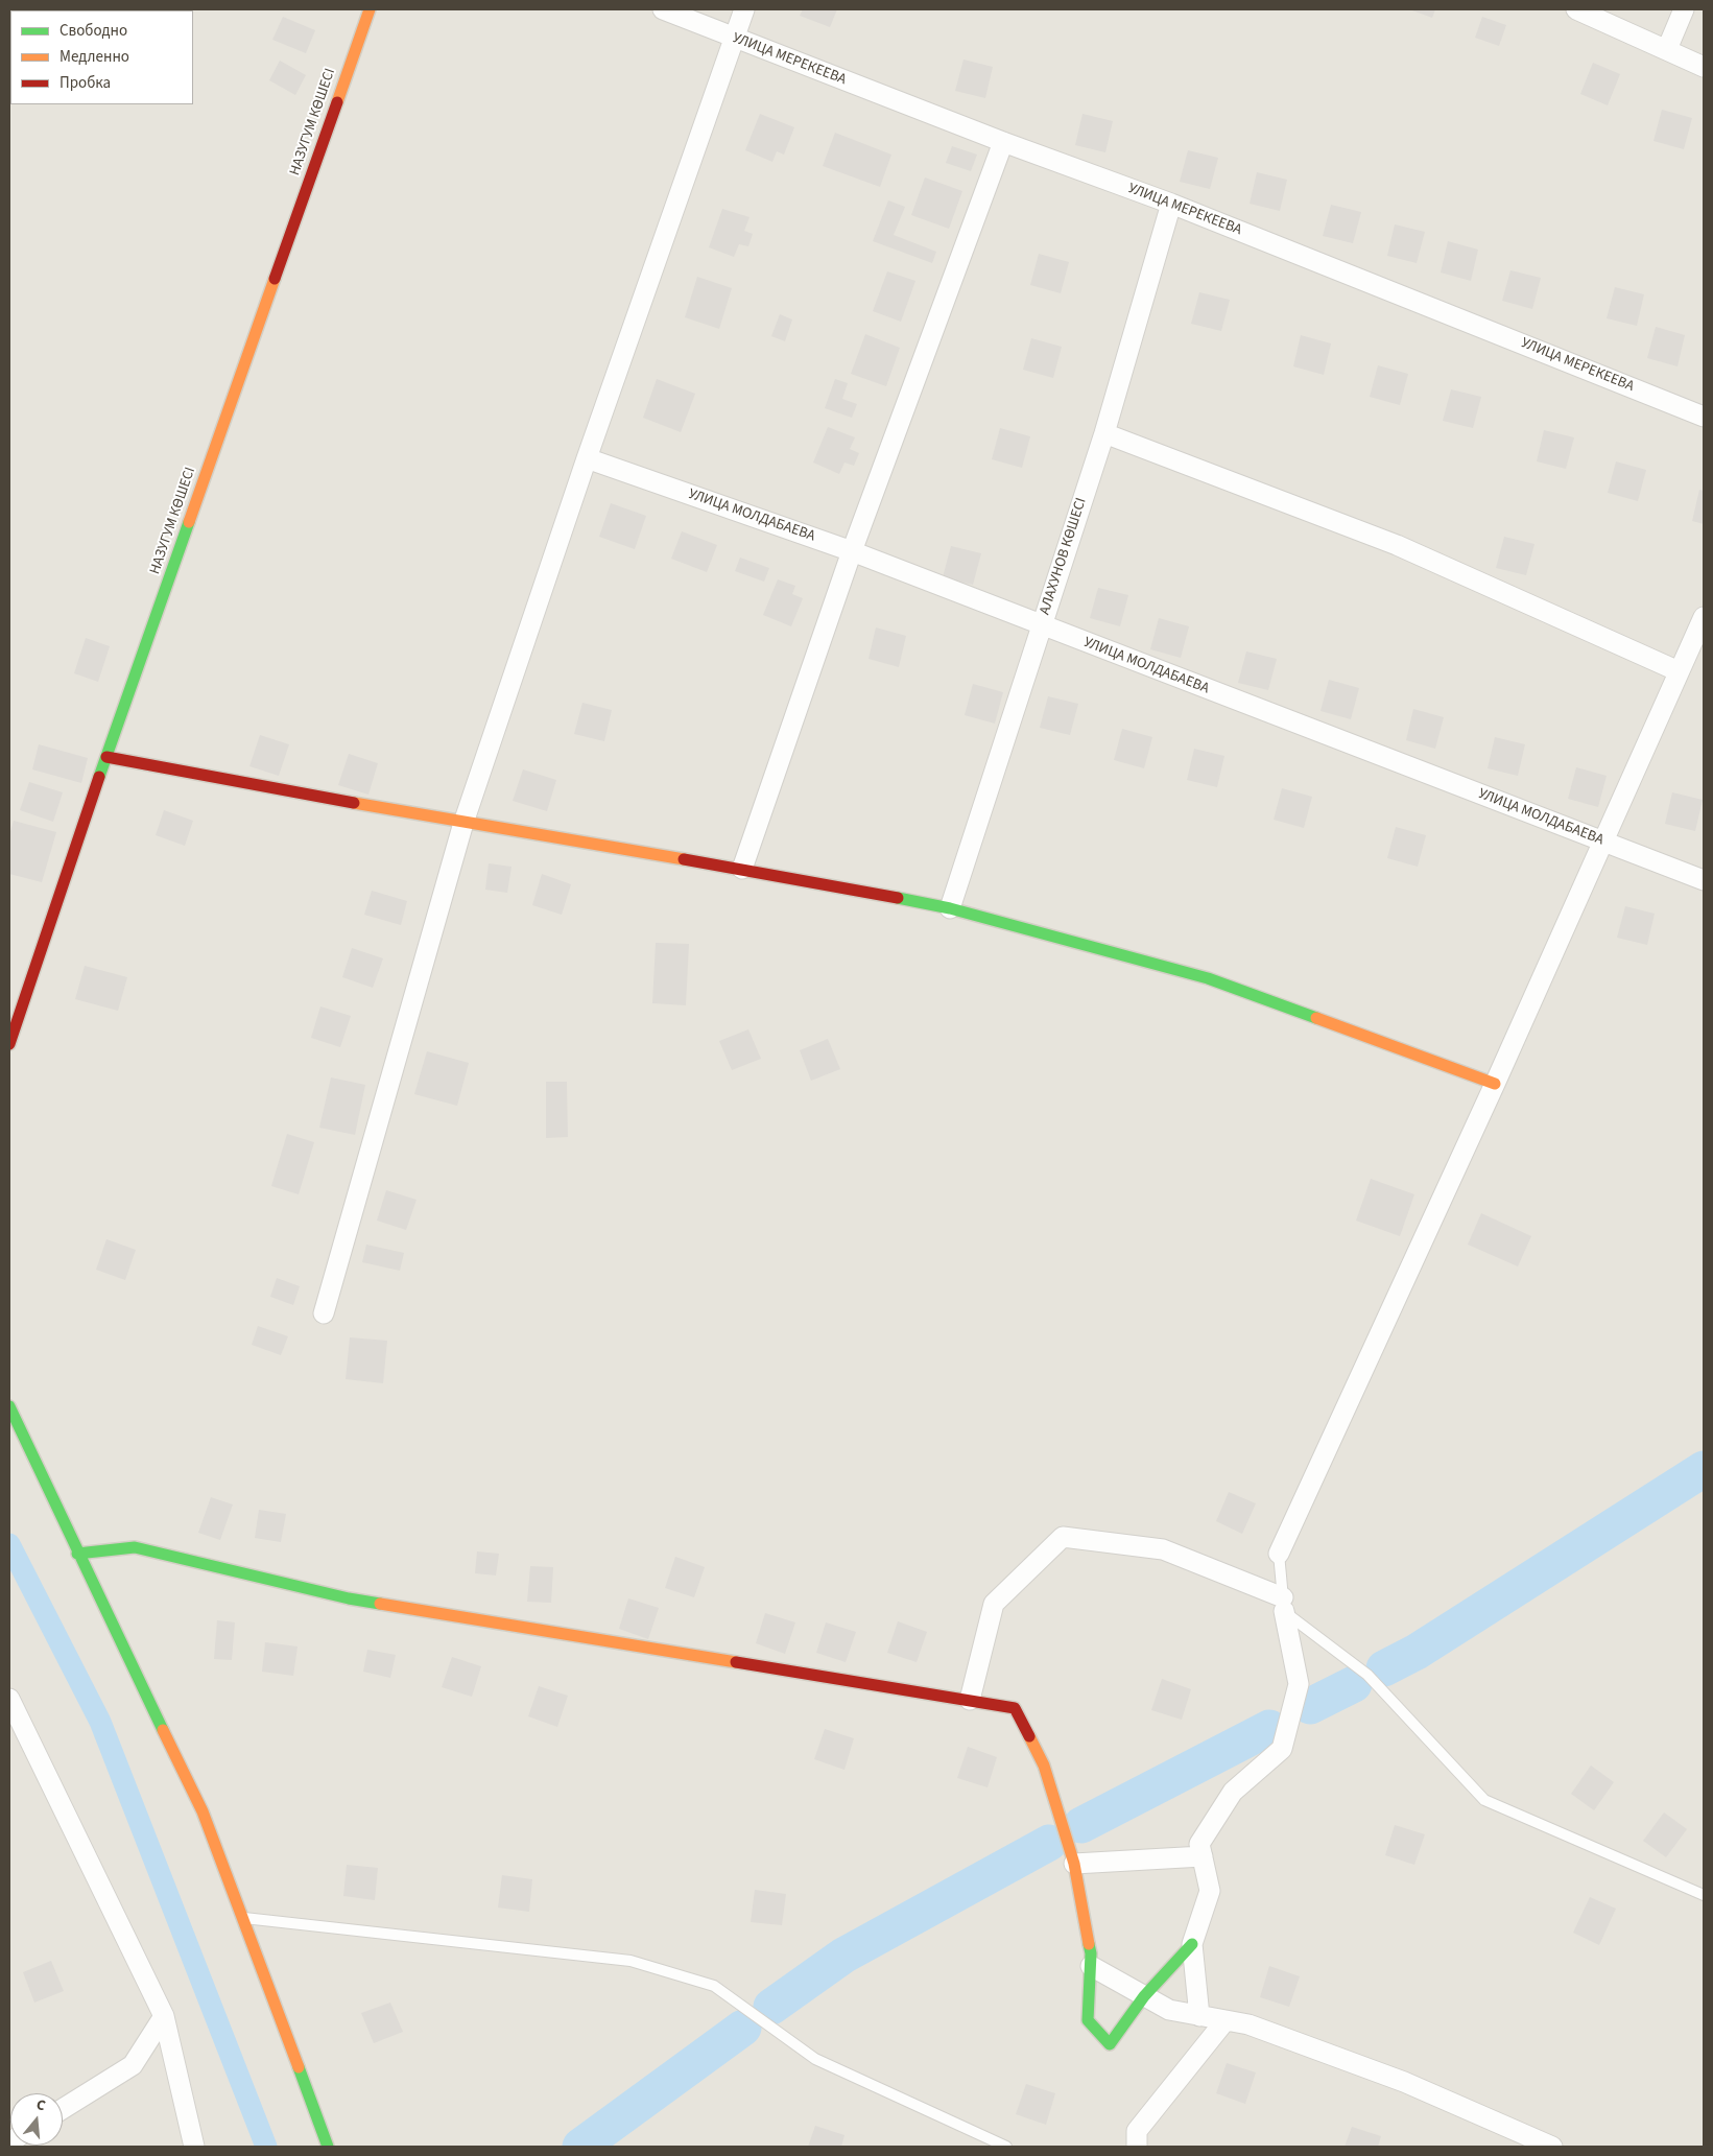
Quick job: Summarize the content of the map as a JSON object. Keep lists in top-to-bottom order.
{
  "streets": {
    "street": [
      "УЛИЦА МЕРЕКЕЕВА",
      "НАЗУГУМ КӨШЕСІ",
      "УЛИЦА МОЛДАБАЕВА",
      "АЛАХУНОВ КӨШЕСІ"
    ]
  },
  "crossings": [
    ["УЛИЦА МЕРЕКЕЕВА", "АЛАХУНОВ КӨШЕСІ"],
    ["УЛИЦА МОЛДАБАЕВА", "АЛАХУНОВ КӨШЕСІ"]
  ],
  "legend": ["Свободно", "Медленно", "Пробка"],
  "north": "top"
}
